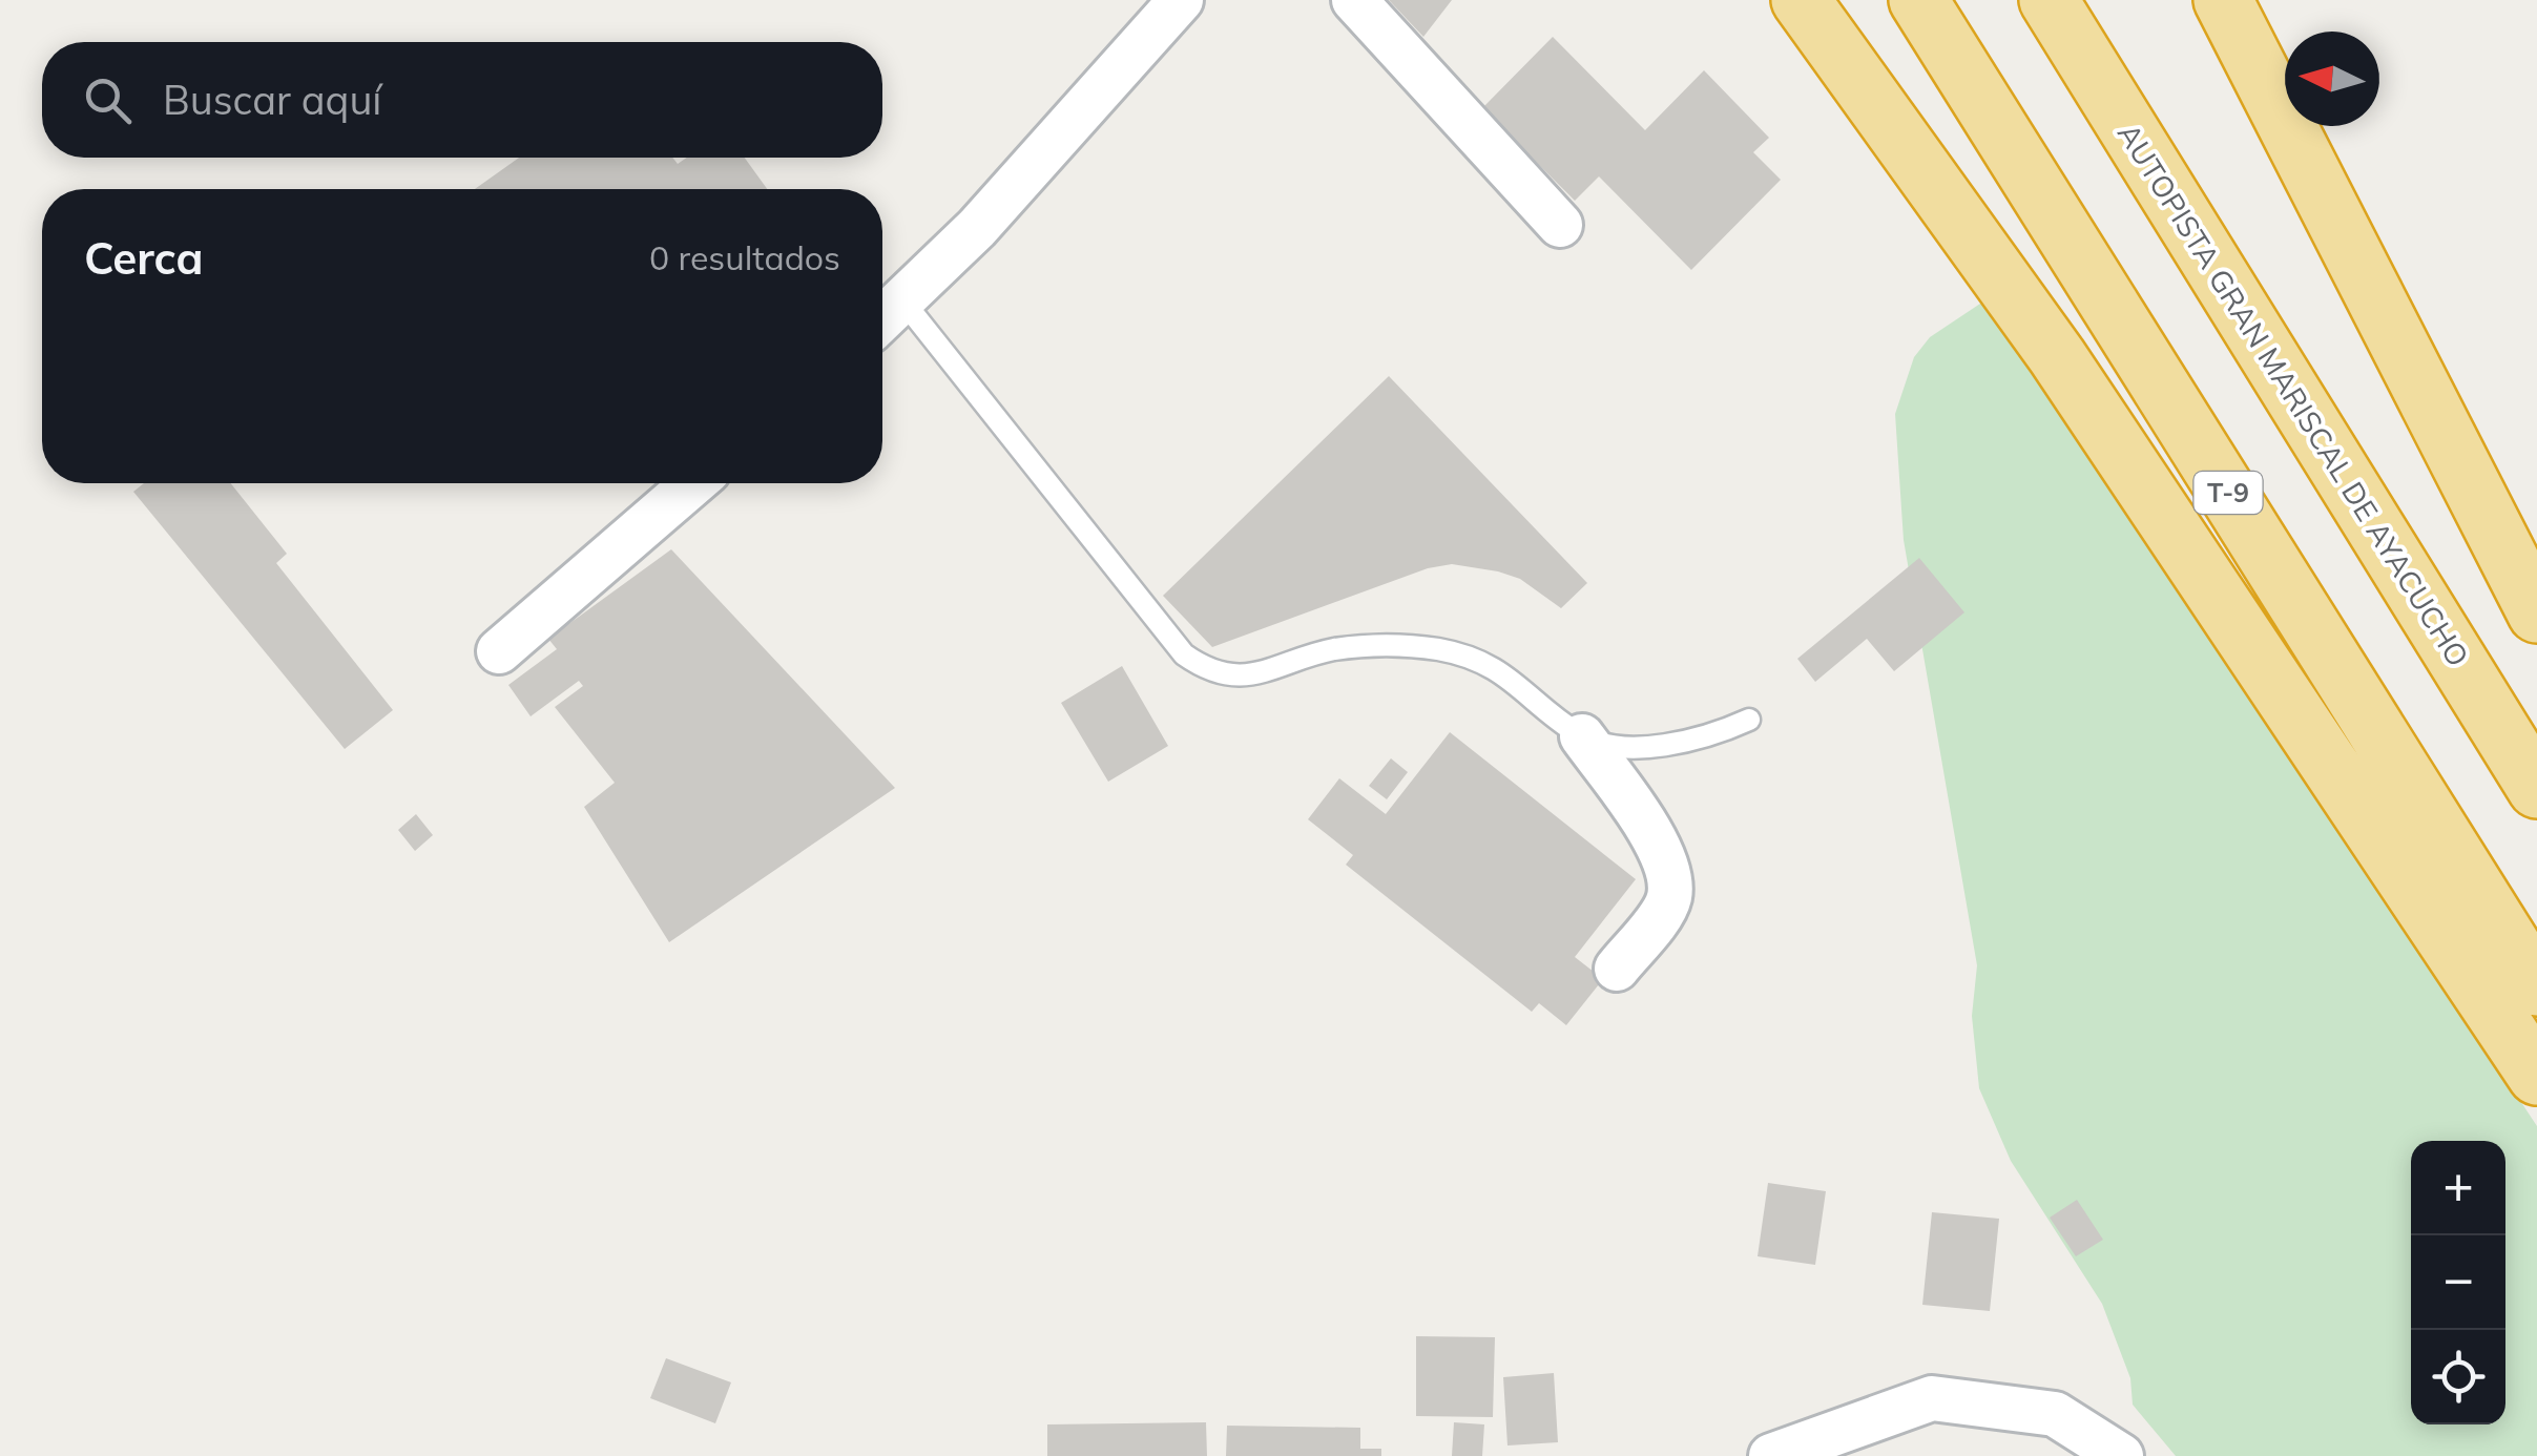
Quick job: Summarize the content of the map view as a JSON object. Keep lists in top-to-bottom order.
{
  "streets": {
    "highway": ["AUTOPISTA GRAN MARISCAL DE AYACUCHO", "T-9"]
  },
  "north": "left",
  "page": {
    "search": "Buscar aquí",
    "heading": ["Cerca", "0 resultados"],
    "map_buttons": ["+", "−"]
  }
}
